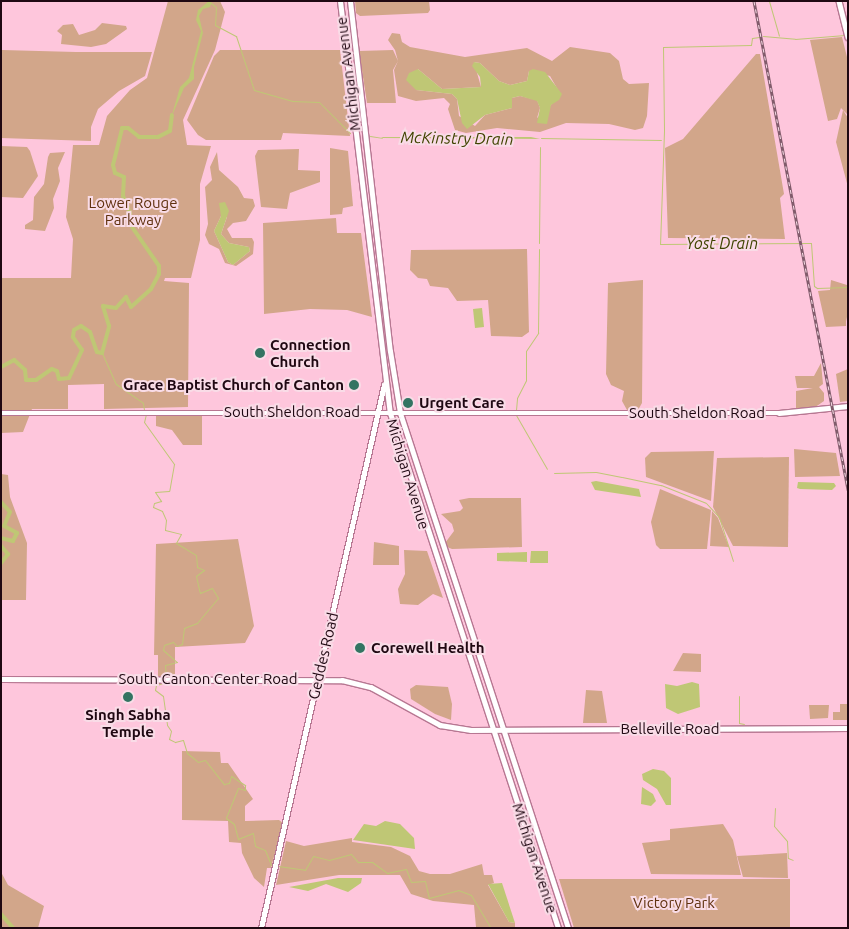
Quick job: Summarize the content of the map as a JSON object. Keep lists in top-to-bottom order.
{
  "streets": {
    "main road": [
      "Michigan Avenue",
      "South Sheldon Road",
      "Geddes Road",
      "South Canton Center Road",
      "Belleville Road"
    ]
  },
  "crossings": [
    ["Michigan Avenue", "South Sheldon Road"],
    ["Michigan Avenue", "Geddes Road"],
    ["Michigan Avenue", "South Canton Center Road"],
    ["Michigan Avenue", "Belleville Road"],
    ["South Sheldon Road", "Geddes Road"],
    ["Geddes Road", "South Canton Center Road"],
    ["South Canton Center Road", "Belleville Road"]
  ],
  "water": ["McKinstry Drain", "Yost Drain"],
  "parks": ["Lower Rouge Parkway", "Victory Park"],
  "places": [
    "Connection Church",
    "Grace Baptist Church of Canton",
    "Urgent Care",
    "Corewell Health",
    "Singh Sabha Temple"
  ]
}
